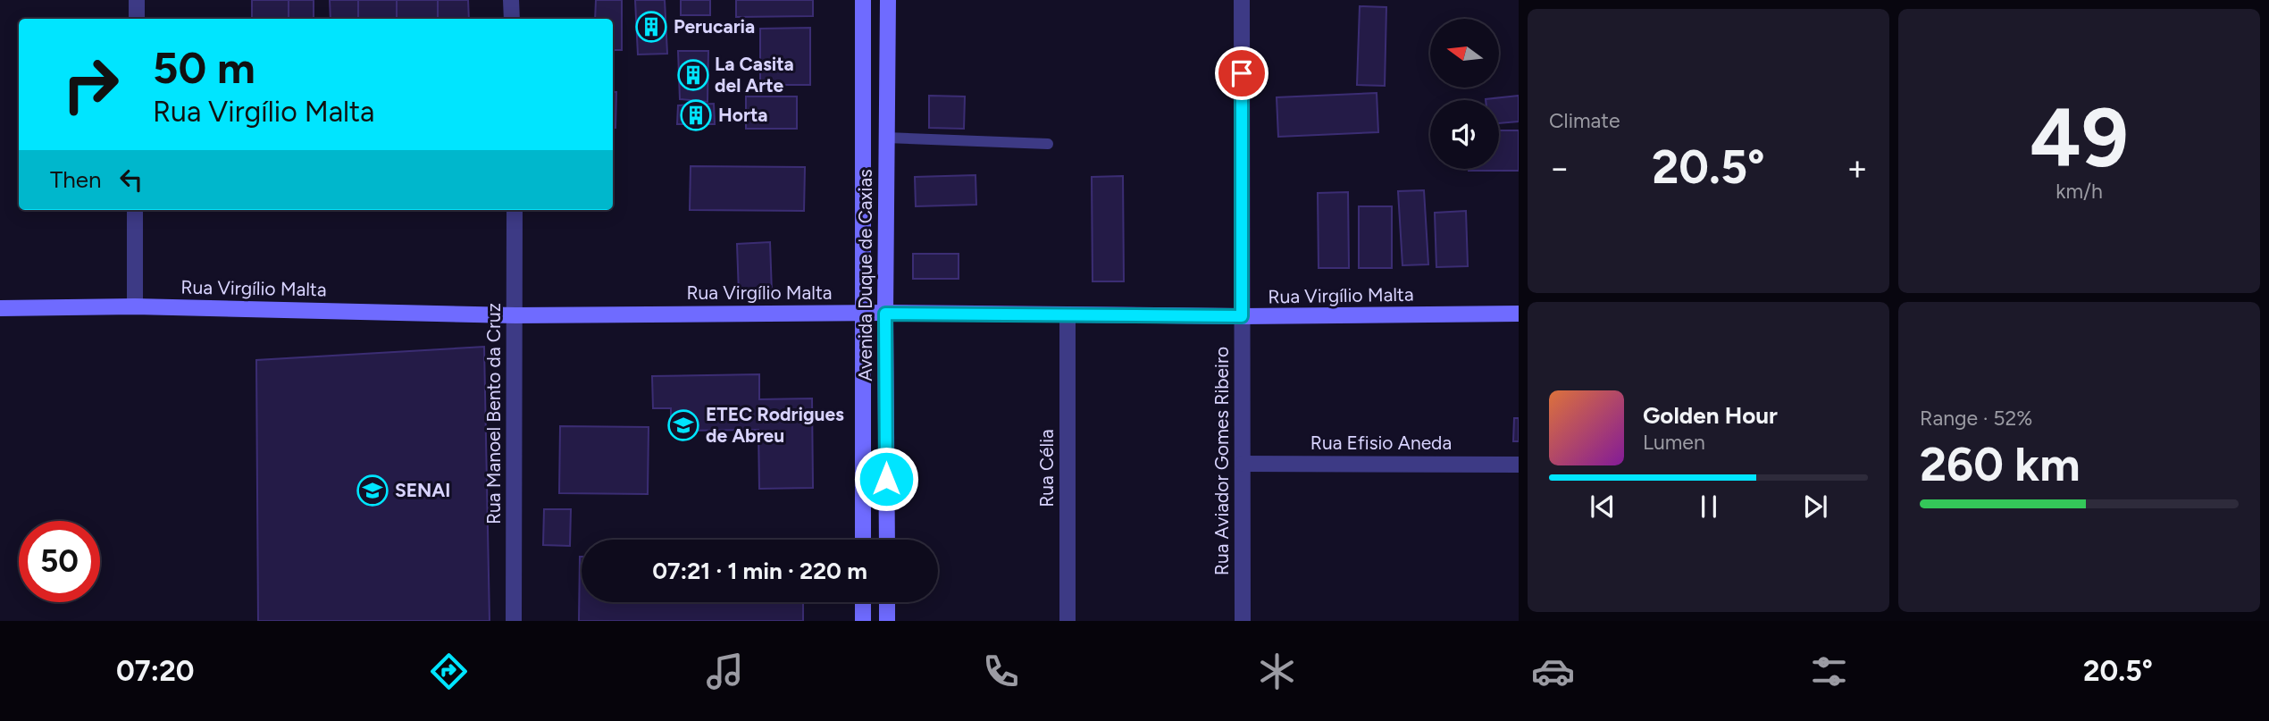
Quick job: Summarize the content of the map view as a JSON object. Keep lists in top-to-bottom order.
{
  "streets": {
    "street": [
      "Avenida Duque de Caxias",
      "Rua Virgílio Malta",
      "Rua Manoel Bento da Cruz",
      "Rua Efisio Aneda",
      "Rua Aviador Gomes Ribeiro",
      "Rua Célia"
    ]
  },
  "crossings": [
    ["Avenida Duque de Caxias", "Rua Virgílio Malta"],
    ["Rua Virgílio Malta", "Rua Manoel Bento da Cruz"],
    ["Rua Virgílio Malta", "Rua Aviador Gomes Ribeiro"],
    ["Rua Virgílio Malta", "Rua Célia"],
    ["Rua Efisio Aneda", "Rua Aviador Gomes Ribeiro"]
  ],
  "places": {
    "building": ["Perucaria", "La Casita del Arte", "Horta"],
    "school or university": ["ETEC Rodrigues de Abreu", "SENAI"]
  },
  "north": "left",
  "page": {
    "tile": [
      "Climate",
      ["49", "km/h"],
      ["Range · 52%", "260 km"]
    ],
    "turn": ["50 m", "Rua Virgílio Malta"],
    "heat": ["−", "20.5°", "+"],
    "then": "Then",
    "song": ["Golden Hour", "Lumen"],
    "limit": "50",
    "trip": "07:21 · 1 min · 220 m",
    "tabs": ["07:20", "20.5°"]
  }
}
